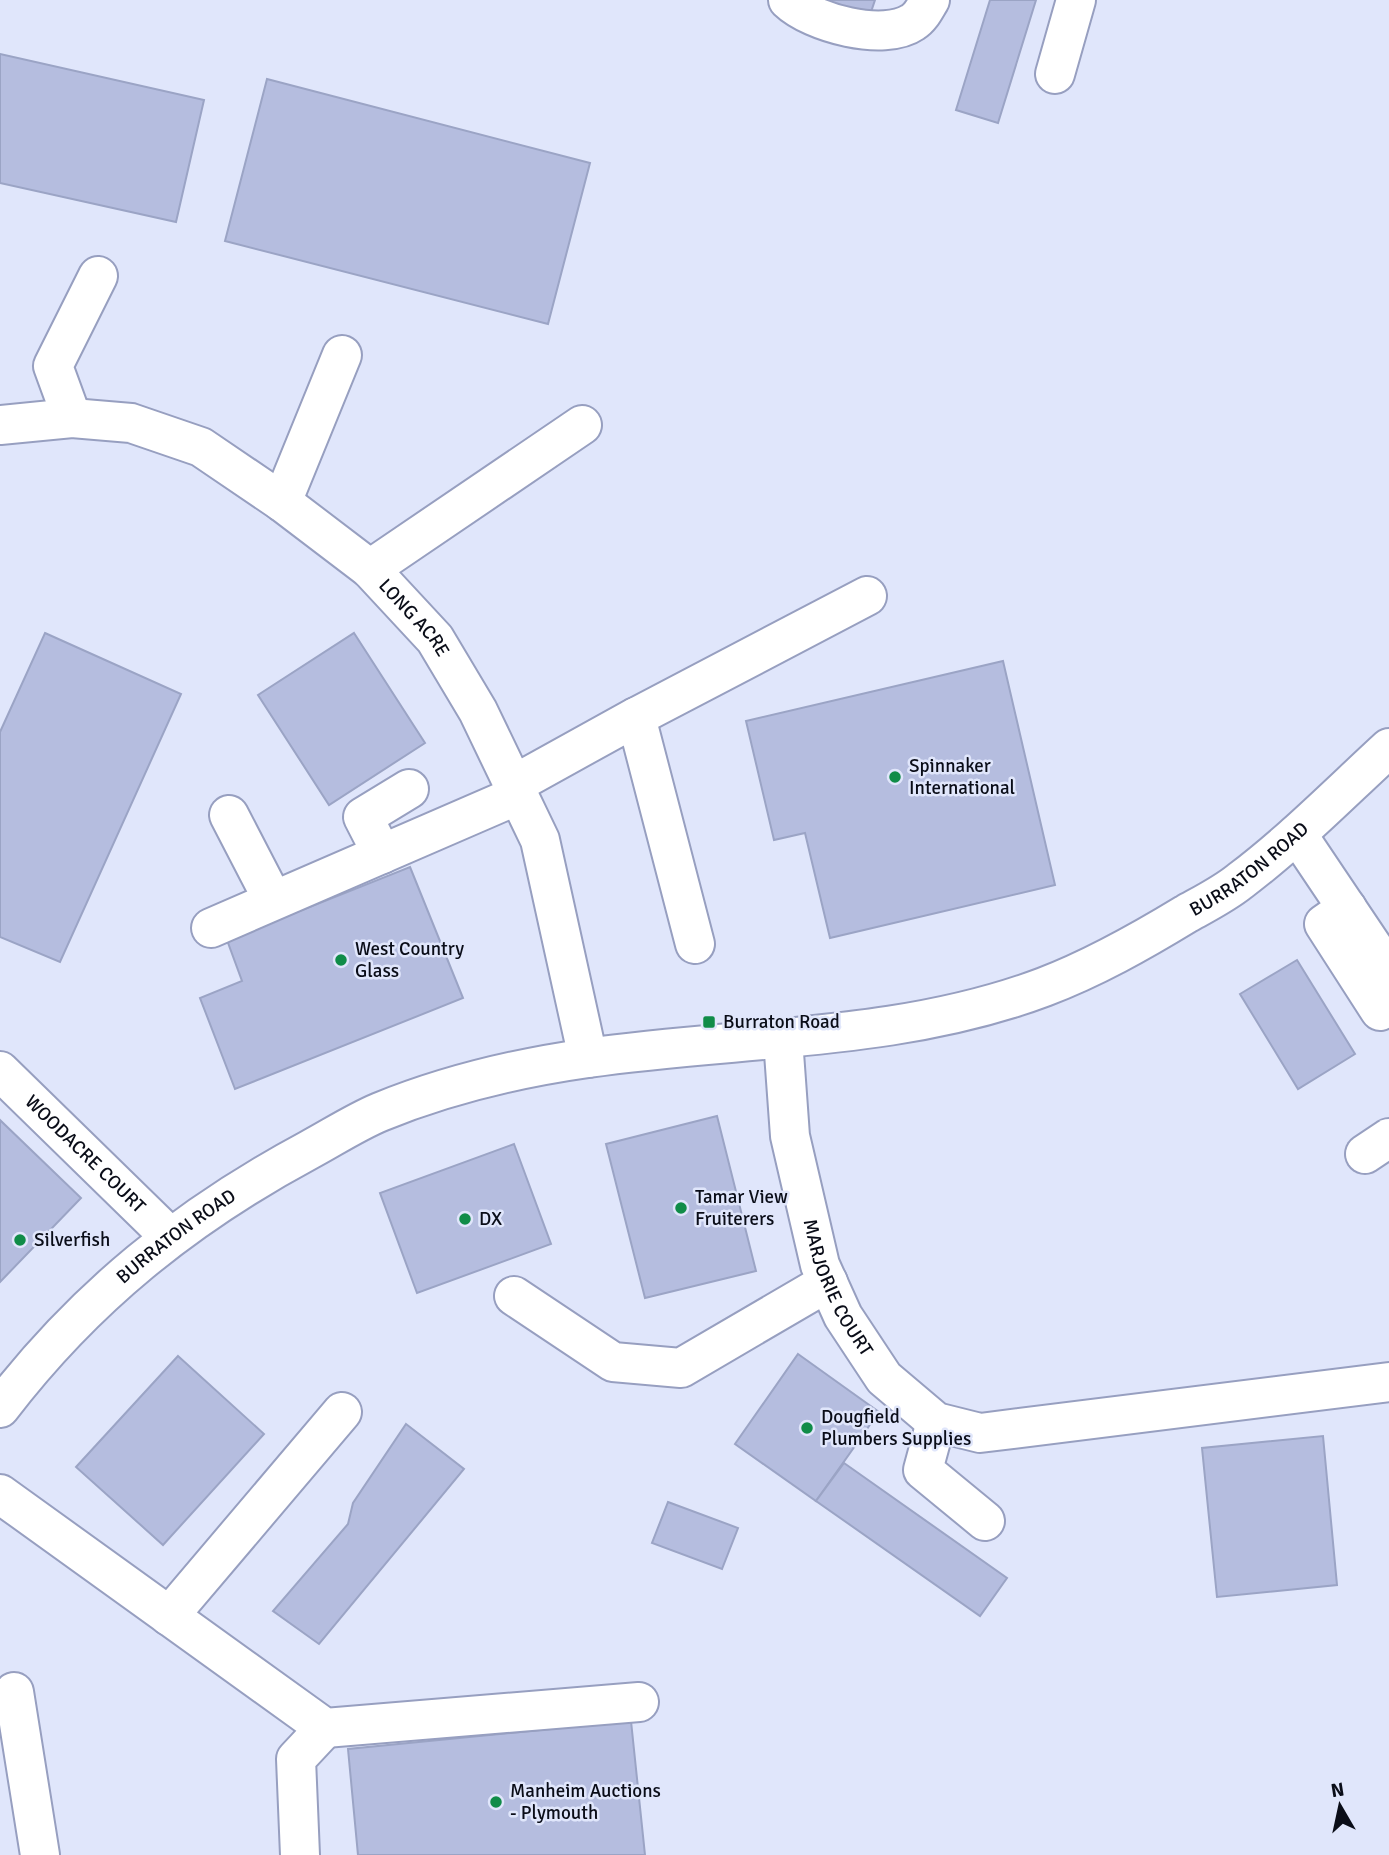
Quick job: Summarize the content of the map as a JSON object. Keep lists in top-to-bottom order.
{
  "streets": {
    "street": [
      "LONG ACRE",
      "BURRATON ROAD",
      "WOODACRE COURT",
      "MARJORIE COURT"
    ]
  },
  "crossings": [
    ["LONG ACRE", "BURRATON ROAD"],
    ["BURRATON ROAD", "WOODACRE COURT"],
    ["BURRATON ROAD", "MARJORIE COURT"]
  ],
  "places": {
    "other": [
      "Spinnaker International",
      "West Country Glass",
      "Tamar View Fruiterers",
      "DX",
      "Silverfish",
      "Dougfield Plumbers Supplies",
      "Manheim Auctions - Plymouth"
    ],
    "transit": ["Burraton Road"]
  },
  "north": "top"
}
